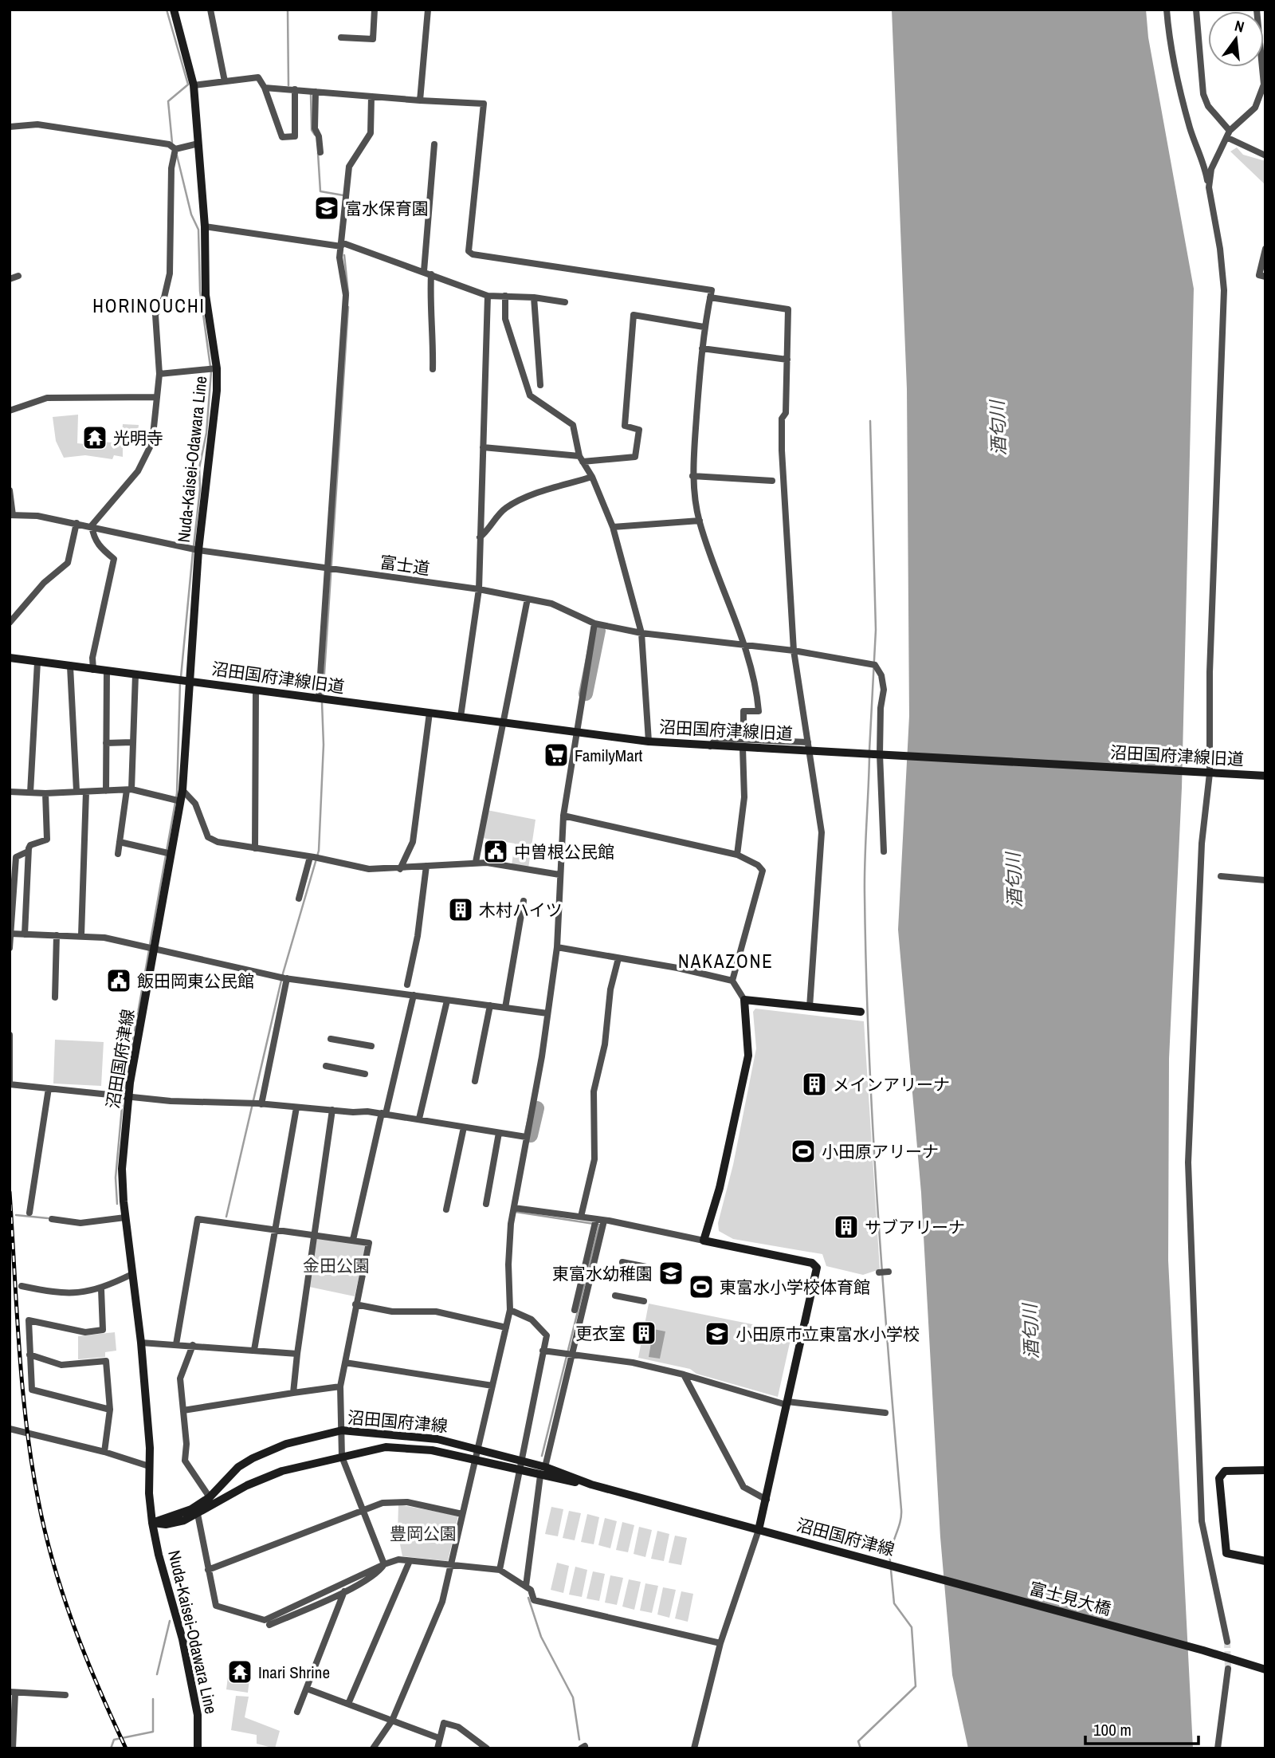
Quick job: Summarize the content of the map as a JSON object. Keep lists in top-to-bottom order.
{
  "streets": {
    "main road": [
      "Nuda-Kaisei-Odawara Line",
      "沼田国府津線旧道",
      "沼田国府津線",
      "富士見大橋"
    ],
    "street": ["富士道"]
  },
  "crossings": [
    ["Nuda-Kaisei-Odawara Line", "富士道"],
    ["Nuda-Kaisei-Odawara Line", "沼田国府津線旧道"],
    ["Nuda-Kaisei-Odawara Line", "沼田国府津線"],
    ["富士道", "沼田国府津線旧道"],
    ["沼田国府津線旧道", "沼田国府津線"],
    ["沼田国府津線", "富士見大橋"]
  ],
  "districts": ["HORINOUCHI", "NAKAZONE"],
  "water": ["酒匂川"],
  "parks": ["金田公園", "豊岡公園"],
  "places": {
    "school or university": ["富水保育園", "東富水幼稚園", "小田原市立東富水小学校"],
    "temple": ["光明寺", "Inari Shrine"],
    "supermarket": ["FamilyMart"],
    "public building": ["中曽根公民館", "飯田岡東公民館"],
    "building": [
      "木村ハイツ",
      "メインアリーナ",
      "サブアリーナ",
      "更衣室"
    ],
    "sports": ["小田原アリーナ", "東富水小学校体育館"]
  },
  "scale_bar": "100 m",
  "north": "top"
}
